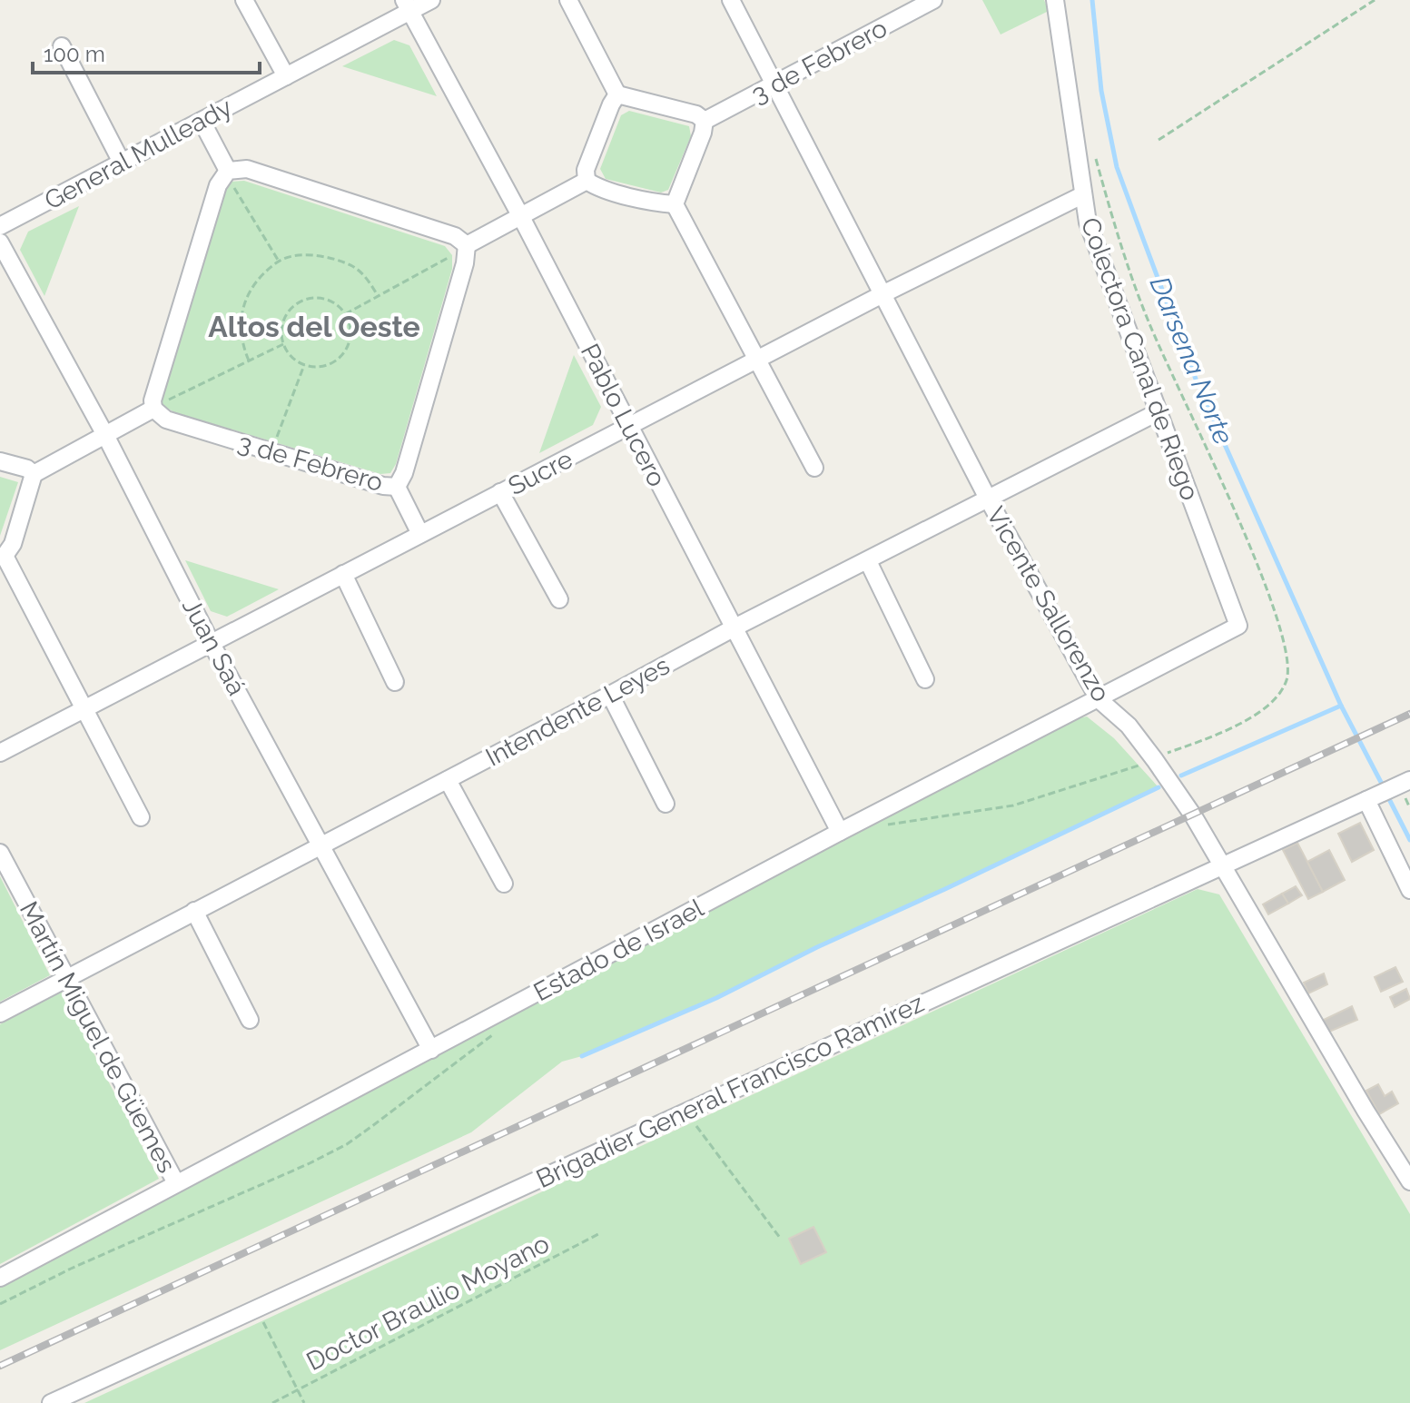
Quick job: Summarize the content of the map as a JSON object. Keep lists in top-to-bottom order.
{
  "streets": {
    "street": [
      "3 de Febrero",
      "General Mulleady",
      "Colectora Canal de Riego",
      "Pablo Lucero",
      "Sucre",
      "Vicente Sallorenzo",
      "Juan Saá",
      "Intendente Leyes",
      "Estado de Israel",
      "Martín Miguel de Güemes",
      "Brigadier General Francisco Ramírez"
    ],
    "path": ["Doctor Braulio Moyano"]
  },
  "crossings": [
    ["3 de Febrero", "Vicente Sallorenzo"],
    ["General Mulleady", "Pablo Lucero"],
    ["Colectora Canal de Riego", "Sucre"],
    ["Colectora Canal de Riego", "Intendente Leyes"],
    ["Colectora Canal de Riego", "Estado de Israel"],
    ["Pablo Lucero", "Sucre"],
    ["Pablo Lucero", "Intendente Leyes"],
    ["Pablo Lucero", "Estado de Israel"],
    ["Sucre", "Vicente Sallorenzo"],
    ["Sucre", "Juan Saá"],
    ["Vicente Sallorenzo", "Intendente Leyes"],
    ["Vicente Sallorenzo", "Estado de Israel"],
    ["Vicente Sallorenzo", "Brigadier General Francisco Ramírez"],
    ["Juan Saá", "Intendente Leyes"],
    ["Juan Saá", "Estado de Israel"],
    ["Intendente Leyes", "Martín Miguel de Güemes"],
    ["Estado de Israel", "Martín Miguel de Güemes"]
  ],
  "districts": ["Altos del Oeste"],
  "water": ["Darsena Norte"],
  "scale_bar": "100 m"
}
